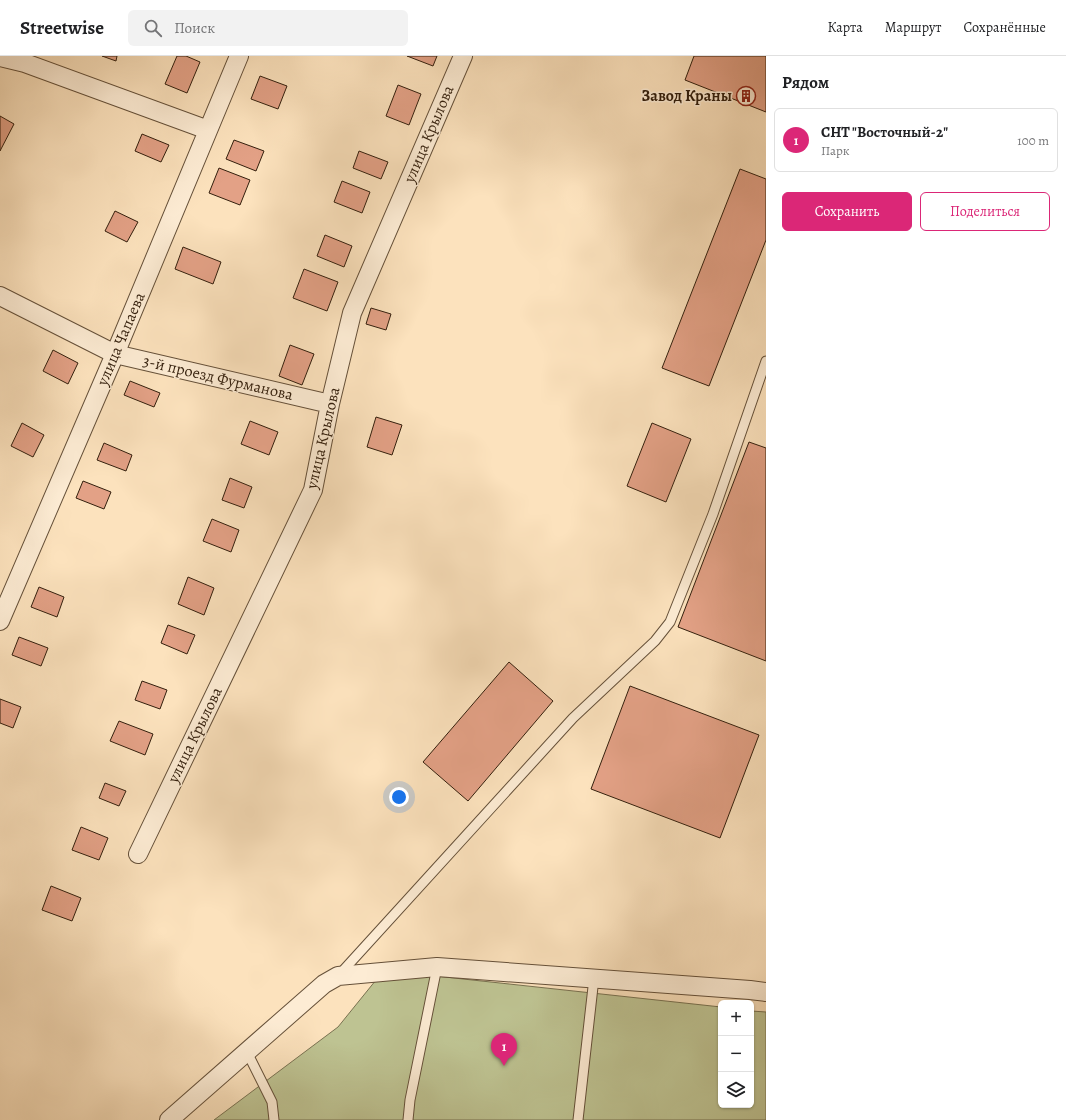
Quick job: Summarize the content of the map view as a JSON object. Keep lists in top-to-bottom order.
{
  "streets": {
    "street": ["улица Крылова", "улица Чапаева", "3-й проезд Фурманова"]
  },
  "crossings": [
    ["улица Крылова", "3-й проезд Фурманова"],
    ["улица Чапаева", "3-й проезд Фурманова"]
  ],
  "places": {
    "building": ["Завод Краны"]
  },
  "page": {
    "header": "Streetwise",
    "search": "Поиск",
    "nav": ["Карта", "Маршрут", "Сохранённые"],
    "heading": "Рядом",
    "list": [
      {
        "mark": "1",
        "name": "СНТ \"Восточный-2\"",
        "note": "Парк",
        "value": "100 m"
      }
    ],
    "buttons": ["Сохранить", "Поделиться"],
    "map_buttons": ["+", "−"],
    "pins": "1"
  }
}
